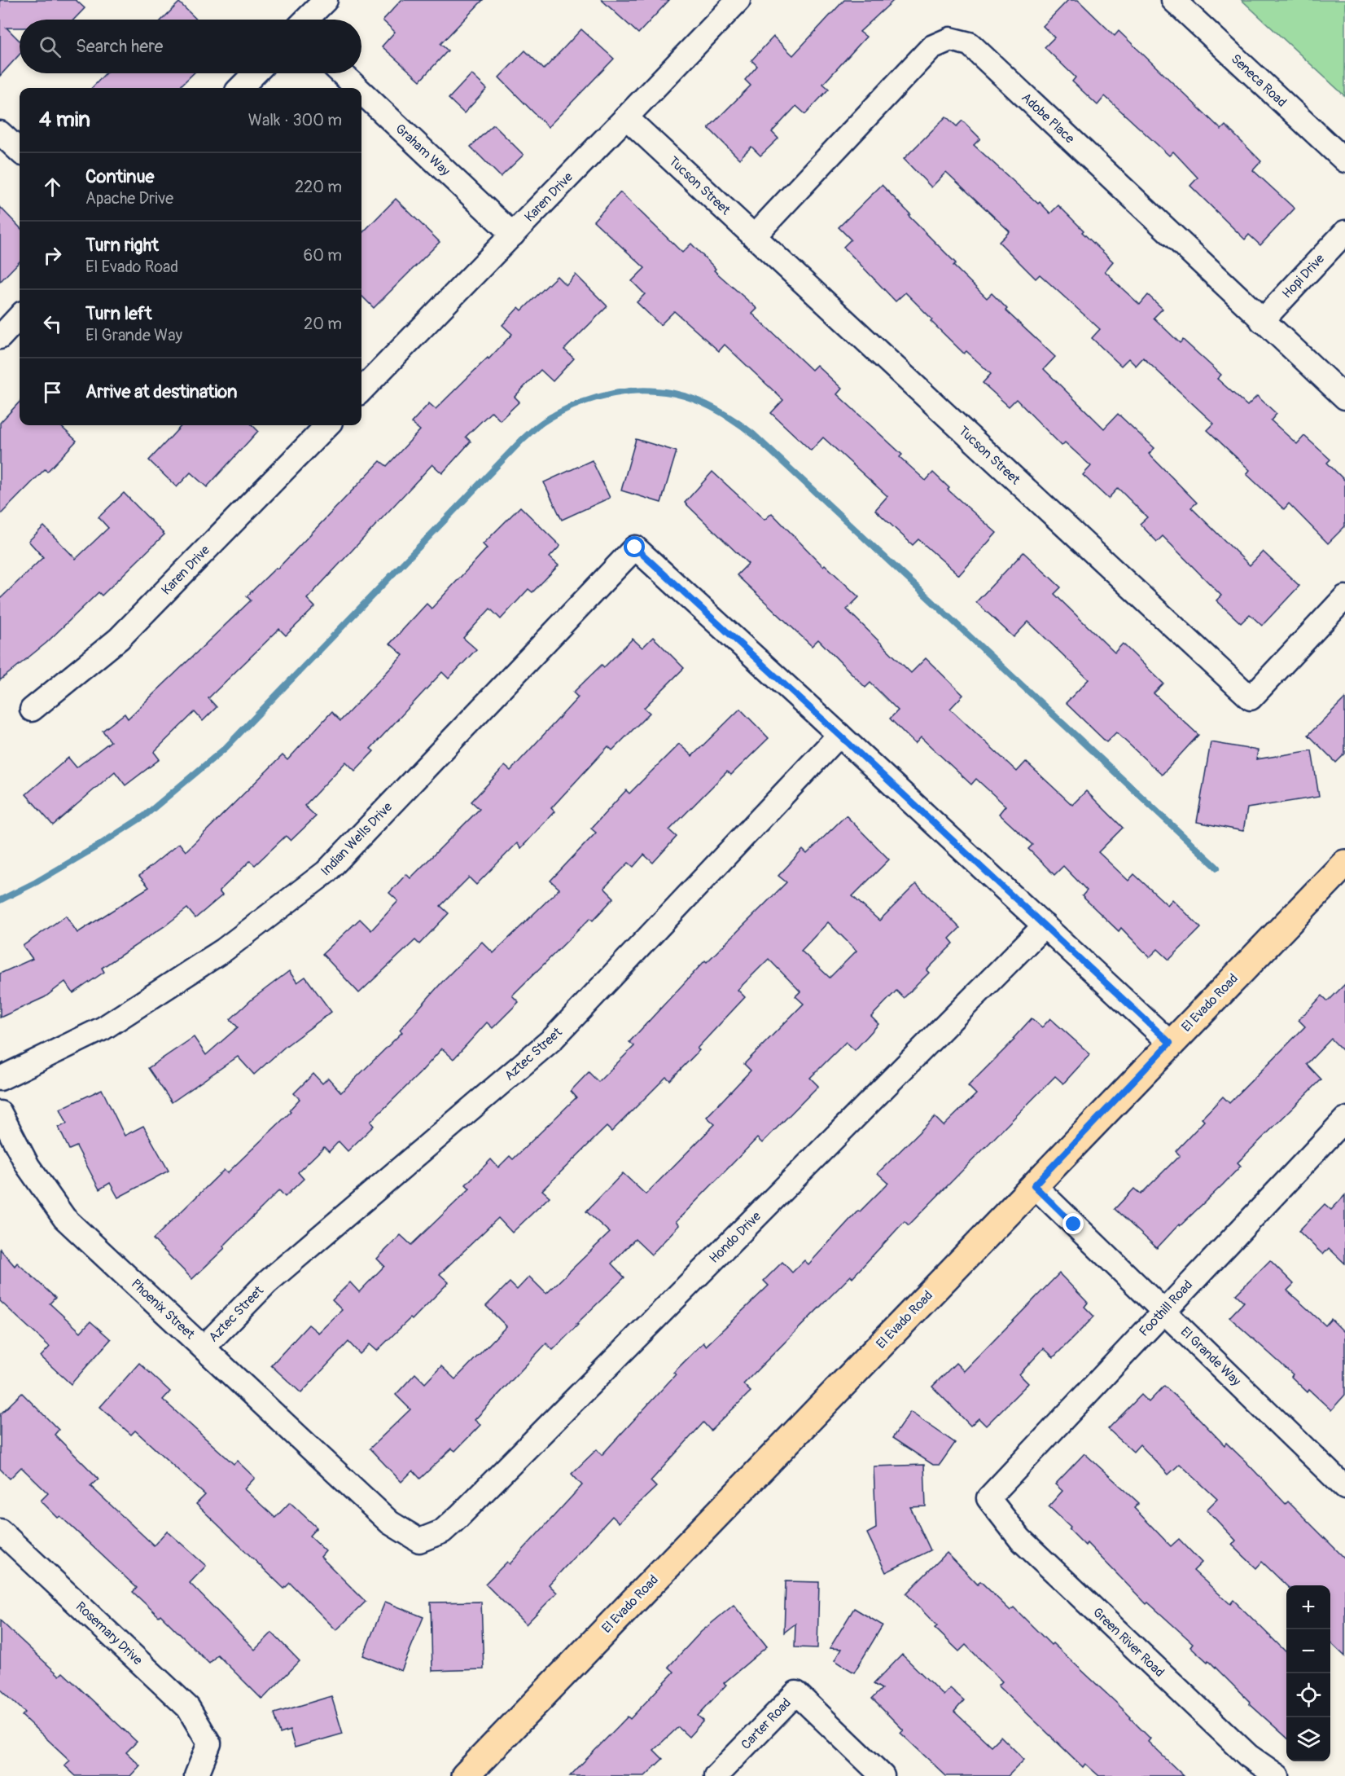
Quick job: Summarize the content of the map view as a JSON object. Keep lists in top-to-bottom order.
{
  "streets": {
    "main road": ["El Evado Road"],
    "street": [
      "Seneca Road",
      "Adobe Place",
      "Graham Way",
      "Tucson Street",
      "Karen Drive",
      "Hopi Drive",
      "Indian Wells Drive",
      "Aztec Street",
      "Hondo Drive",
      "Foothill Road",
      "Phoenix Street",
      "El Grande Way",
      "Rosemary Drive",
      "Green River Road",
      "Carter Road"
    ]
  },
  "crossings": [
    ["Adobe Place", "Tucson Street"],
    ["Adobe Place", "Hopi Drive"],
    ["Graham Way", "Karen Drive"],
    ["Tucson Street", "Karen Drive"],
    ["Indian Wells Drive", "Aztec Street"],
    ["El Evado Road", "El Grande Way"],
    ["Aztec Street", "Phoenix Street"],
    ["Hondo Drive", "Phoenix Street"],
    ["Foothill Road", "El Grande Way"],
    ["Foothill Road", "Green River Road"]
  ],
  "page": {
    "search": "Search here",
    "heading": ["4 min", "Walk · 300 m"],
    "list": [
      ["Continue", "Apache Drive", "220 m"],
      ["Turn right", "El Evado Road", "60 m"],
      ["Turn left", "El Grande Way", "20 m"],
      "Arrive at destination"
    ],
    "map_buttons": ["+", "−"]
  }
}
